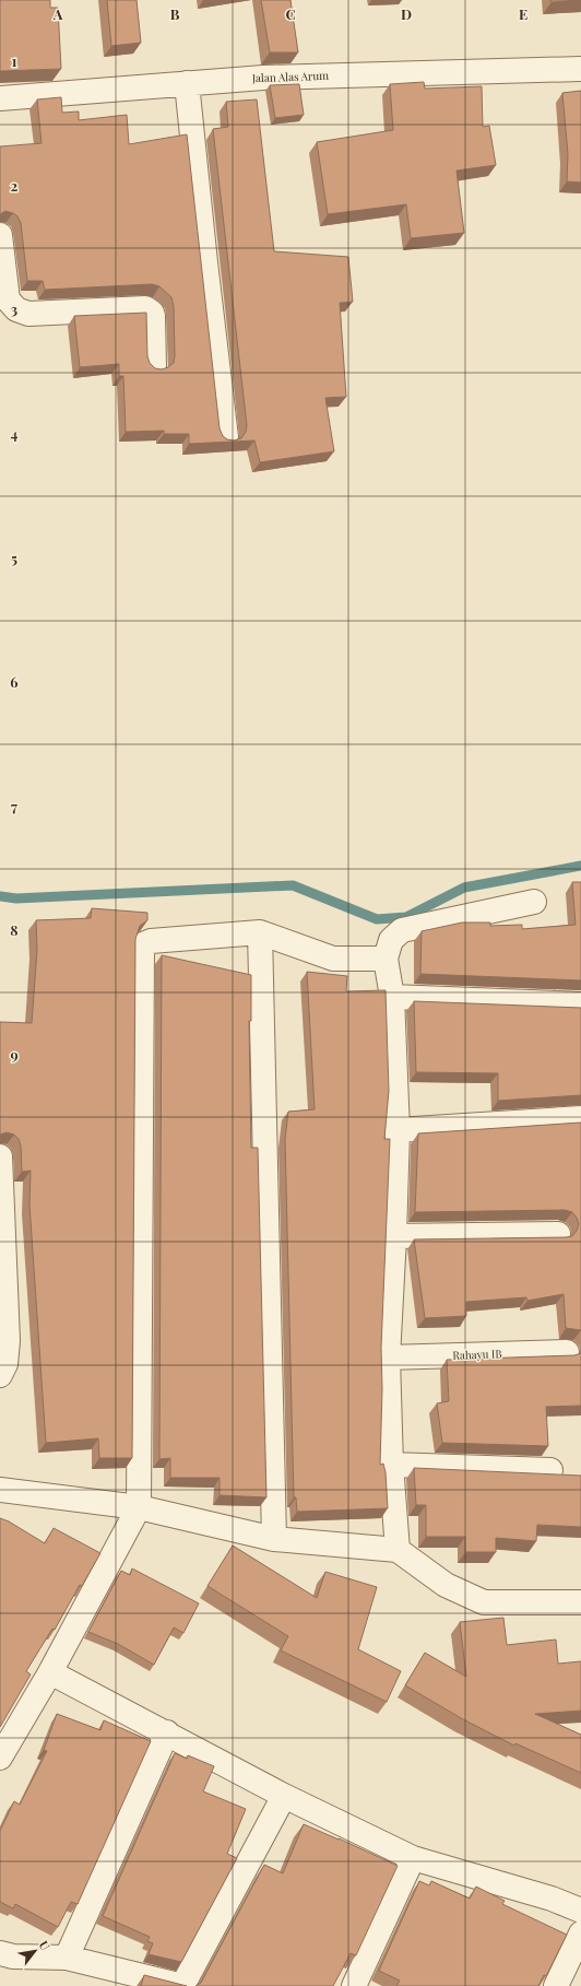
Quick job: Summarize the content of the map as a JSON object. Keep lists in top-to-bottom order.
{
  "streets": {
    "street": ["Jalan Alas Arum", "Rahayu IB"]
  },
  "north": "top right",
  "grid": {
    "columns": [
      "A",
      "B",
      "C",
      "D",
      "E"
    ],
    "rows": [
      "1",
      "2",
      "3",
      "4",
      "5",
      "6",
      "7",
      "8",
      "9"
    ]
  }
}
